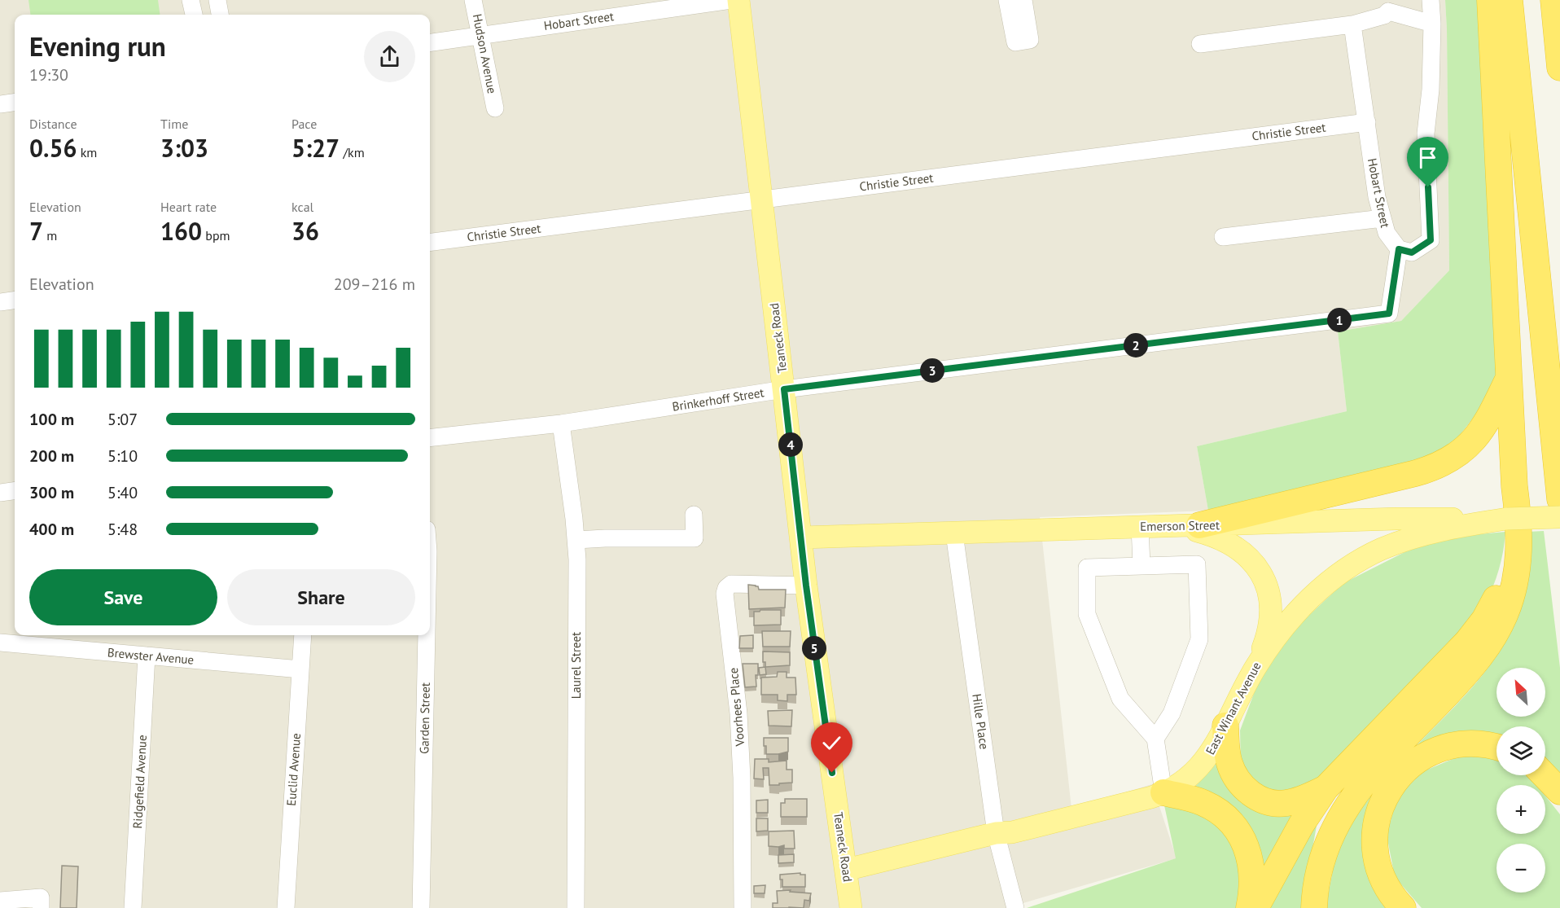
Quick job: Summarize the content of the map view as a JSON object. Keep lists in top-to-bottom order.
{
  "streets": {
    "main road": ["Teaneck Road", "Emerson Street", "East Winant Avenue"],
    "street": [
      "Hobart Street",
      "Hudson Avenue",
      "Christie Street",
      "Brinkerhoff Street",
      "Brewster Avenue",
      "Laurel Street",
      "Voorhees Place",
      "Garden Street",
      "Hille Place",
      "Euclid Avenue",
      "Ridgefield Avenue"
    ]
  },
  "crossings": [
    ["Hobart Street", "Hudson Avenue"],
    ["Hobart Street", "Christie Street"],
    ["Hobart Street", "Brinkerhoff Street"],
    ["Christie Street", "Teaneck Road"],
    ["Teaneck Road", "Brinkerhoff Street"],
    ["Teaneck Road", "Emerson Street"],
    ["Teaneck Road", "Voorhees Place"],
    ["Teaneck Road", "East Winant Avenue"],
    ["Brinkerhoff Street", "Laurel Street"],
    ["Emerson Street", "East Winant Avenue"],
    ["Emerson Street", "Hille Place"],
    ["Brewster Avenue", "Euclid Avenue"],
    ["Brewster Avenue", "Ridgefield Avenue"],
    ["East Winant Avenue", "Hille Place"]
  ],
  "north": "top left",
  "page": {
    "heading": ["Evening run", "19:30"],
    "stats": [
      ["Distance", "0.56 km"],
      ["Time", "3:03"],
      ["Pace", "5:27 /km"],
      ["Elevation", "7 m"],
      ["Heart rate", "160 bpm"],
      ["kcal", "36"]
    ],
    "chart": ["Elevation", "209–216 m"],
    "pins": [
      "1",
      "2",
      "3",
      "4",
      "5"
    ],
    "list": [
      {
        "name": "100 m",
        "note": "5:07"
      },
      {
        "name": "200 m",
        "note": "5:10"
      },
      {
        "name": "300 m",
        "note": "5:40"
      },
      {
        "name": "400 m",
        "note": "5:48"
      }
    ],
    "buttons": ["Save", "Share"],
    "map_buttons": ["+", "−"]
  }
}
